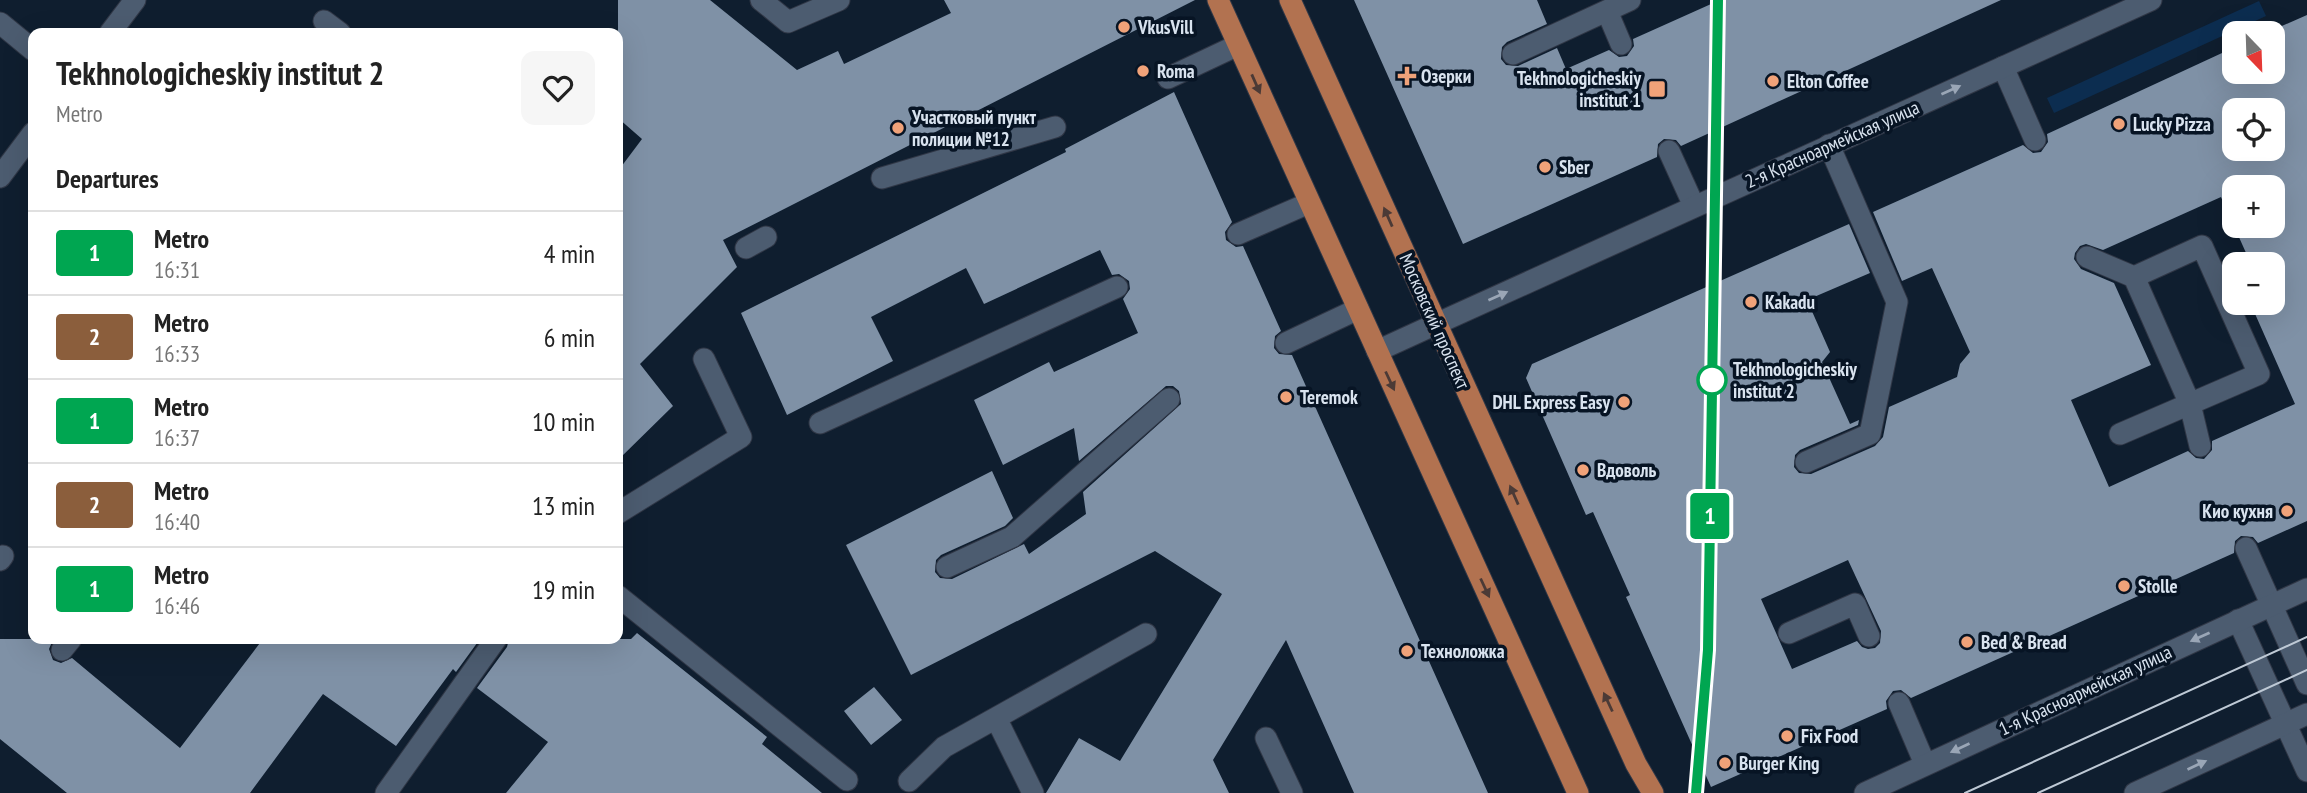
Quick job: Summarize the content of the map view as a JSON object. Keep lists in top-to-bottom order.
{
  "streets": {
    "main road": ["Московский проспект"],
    "street": ["2-я Красноармейская улица", "1-я Красноармейская улица"]
  },
  "crossings": [
    ["2-я Красноармейская улица", "Московский проспект"]
  ],
  "one_way": ["2-я Красноармейская улица"],
  "places": {
    "other": [
      "VkusVill",
      "Roma",
      "Elton Coffee",
      "Lucky Pizza",
      "Участковый пункт полиции №12",
      "Sber",
      "Kakadu",
      "Tekhnologicheskiy institut 2",
      "Teremok",
      "DHL Express Easy",
      "Вдоволь",
      "Кио кухня",
      "Stolle",
      "Bed & Bread",
      "Техноложка",
      "Fix Food",
      "Burger King"
    ],
    "health": ["Озерки"],
    "transit": ["Tekhnologicheskiy institut 1"]
  },
  "lines": ["metro line 1"],
  "north": "bottom right",
  "page": {
    "on_map": "1",
    "map_buttons": ["+", "−"],
    "heading": [
      ["Tekhnologicheskiy institut 2", "Metro"],
      "Departures"
    ],
    "list": [
      {
        "mark": "1",
        "name": "Metro",
        "note": "16:31",
        "value": "4 min"
      },
      {
        "mark": "2",
        "name": "Metro",
        "note": "16:33",
        "value": "6 min"
      },
      {
        "mark": "1",
        "name": "Metro",
        "note": "16:37",
        "value": "10 min"
      },
      {
        "mark": "2",
        "name": "Metro",
        "note": "16:40",
        "value": "13 min"
      },
      {
        "mark": "1",
        "name": "Metro",
        "note": "16:46",
        "value": "19 min"
      }
    ]
  }
}
